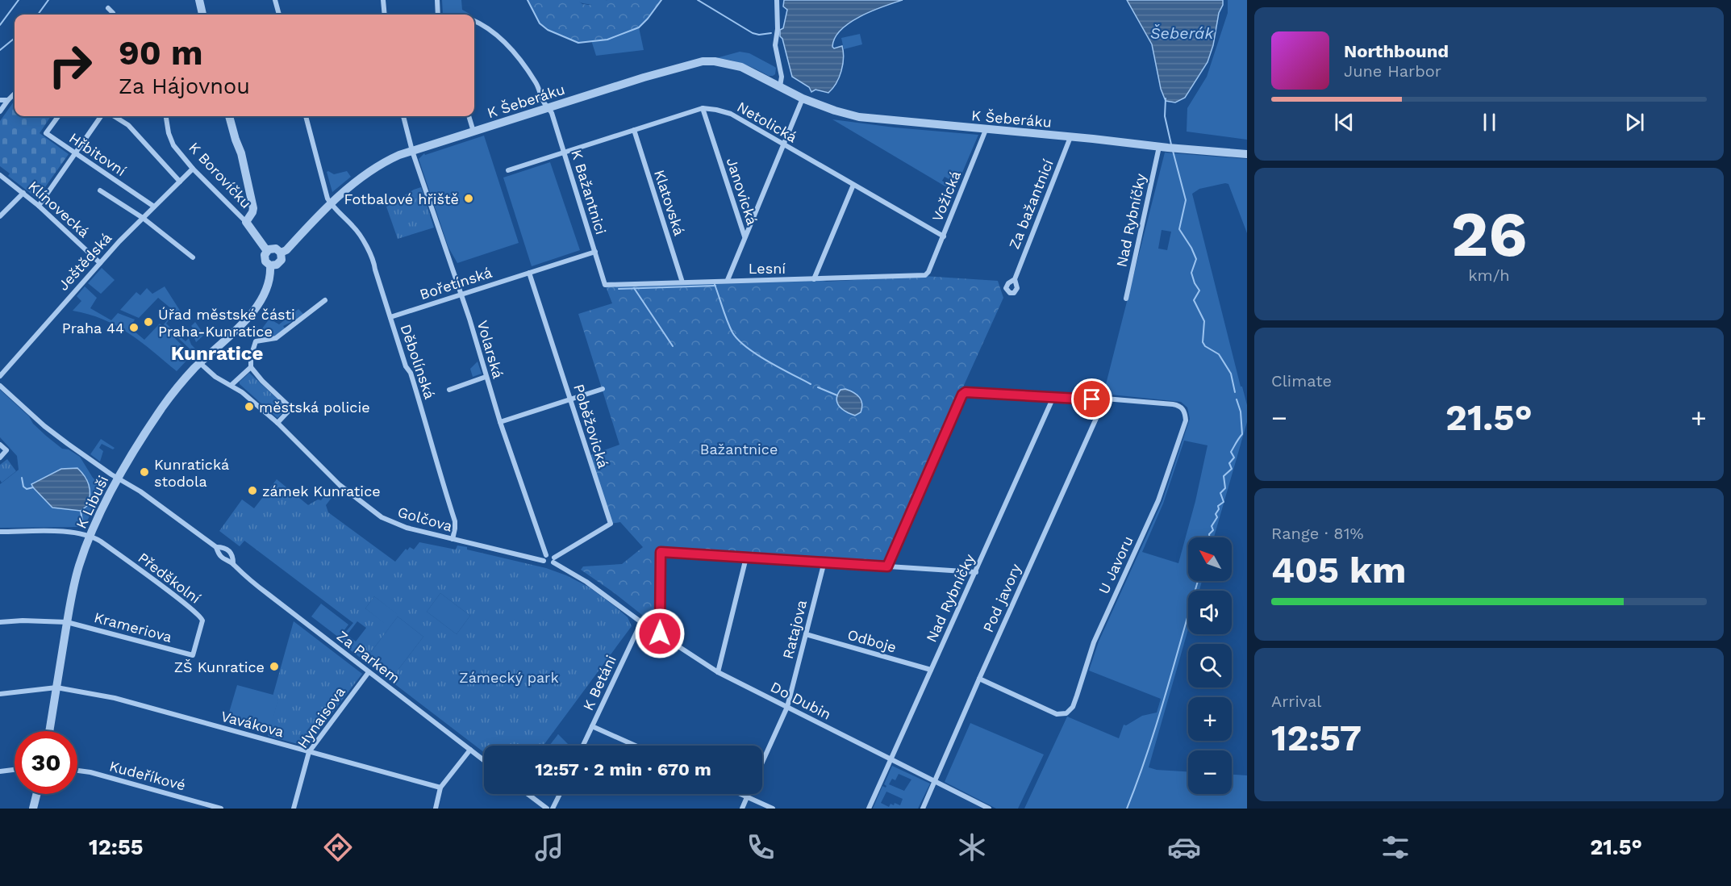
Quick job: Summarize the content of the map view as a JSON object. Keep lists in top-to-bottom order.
{
  "streets": {
    "street": [
      "K Šeberáku",
      "Netolická",
      "Hřbitovní",
      "K Borovíčku",
      "Janovická",
      "K Bažantnici",
      "Vožická",
      "Klatovská",
      "Za bažantnicí",
      "Klínovecká",
      "Nad Rybníčky",
      "Ještědská",
      "Lesní",
      "Bořetínská",
      "Volarská",
      "Děbolínská",
      "Poběžovická",
      "K Libuši",
      "Golčova",
      "U Javoru",
      "Předškolní",
      "Pod javory",
      "Krameriova",
      "Ratajova",
      "Odboje",
      "Za Parkem",
      "K Betáni",
      "Do Dubin",
      "Hynaisova",
      "Vavákova",
      "Kudeříkové"
    ]
  },
  "crossings": [
    ["K Šeberáku", "K Borovíčku"],
    ["K Šeberáku", "K Bažantnici"],
    ["K Šeberáku", "Vožická"],
    ["K Šeberáku", "Za bažantnicí"],
    ["K Šeberáku", "Nad Rybníčky"],
    ["K Šeberáku", "Volarská"],
    ["K Šeberáku", "Děbolínská"],
    ["K Šeberáku", "K Libuši"],
    ["Netolická", "Janovická"],
    ["Netolická", "K Bažantnici"],
    ["Netolická", "Vožická"],
    ["Netolická", "Klatovská"],
    ["Hřbitovní", "Ještědská"],
    ["K Borovíčku", "Ještědská"],
    ["K Borovíčku", "K Libuši"],
    ["Janovická", "Lesní"],
    ["K Bažantnici", "Lesní"],
    ["K Bažantnici", "Bořetínská"],
    ["Vožická", "Lesní"],
    ["Klatovská", "Lesní"],
    ["Klínovecká", "Ještědská"],
    ["Nad Rybníčky", "Odboje"],
    ["Nad Rybníčky", "Do Dubin"],
    ["Bořetínská", "Volarská"],
    ["Bořetínská", "Děbolínská"],
    ["Bořetínská", "Poběžovická"],
    ["Volarská", "Golčova"],
    ["Děbolínská", "Golčova"],
    ["K Libuši", "Předškolní"],
    ["K Libuši", "Krameriova"],
    ["K Libuši", "Za Parkem"],
    ["K Libuši", "Vavákova"],
    ["U Javoru", "Pod javory"],
    ["Předškolní", "Krameriova"],
    ["Pod javory", "Do Dubin"],
    ["Ratajova", "Odboje"],
    ["Ratajova", "Do Dubin"],
    ["Za Parkem", "Hynaisova"],
    ["K Betáni", "Do Dubin"],
    ["Hynaisova", "Vavákova"]
  ],
  "districts": ["Kunratice"],
  "water": ["Šeberák"],
  "parks": ["Bažantnice", "Zámecký park"],
  "places": [
    "Fotbalové hřiště",
    "Úřad městské části Praha-Kunratice",
    "Praha 44",
    "městská policie",
    "Kunratická stodola",
    "zámek Kunratice",
    "ZŠ Kunratice"
  ],
  "north": "top left",
  "page": {
    "turn": ["90 m", "Za Hájovnou"],
    "song": ["Northbound", "June Harbor"],
    "tile": [
      ["26", "km/h"],
      "Climate",
      ["Range · 81%", "405 km"],
      ["Arrival", "12:57"]
    ],
    "heat": ["−", "21.5°", "+"],
    "map_buttons": ["+", "−"],
    "limit": "30",
    "trip": "12:57 · 2 min · 670 m",
    "tabs": ["12:55", "21.5°"]
  }
}
